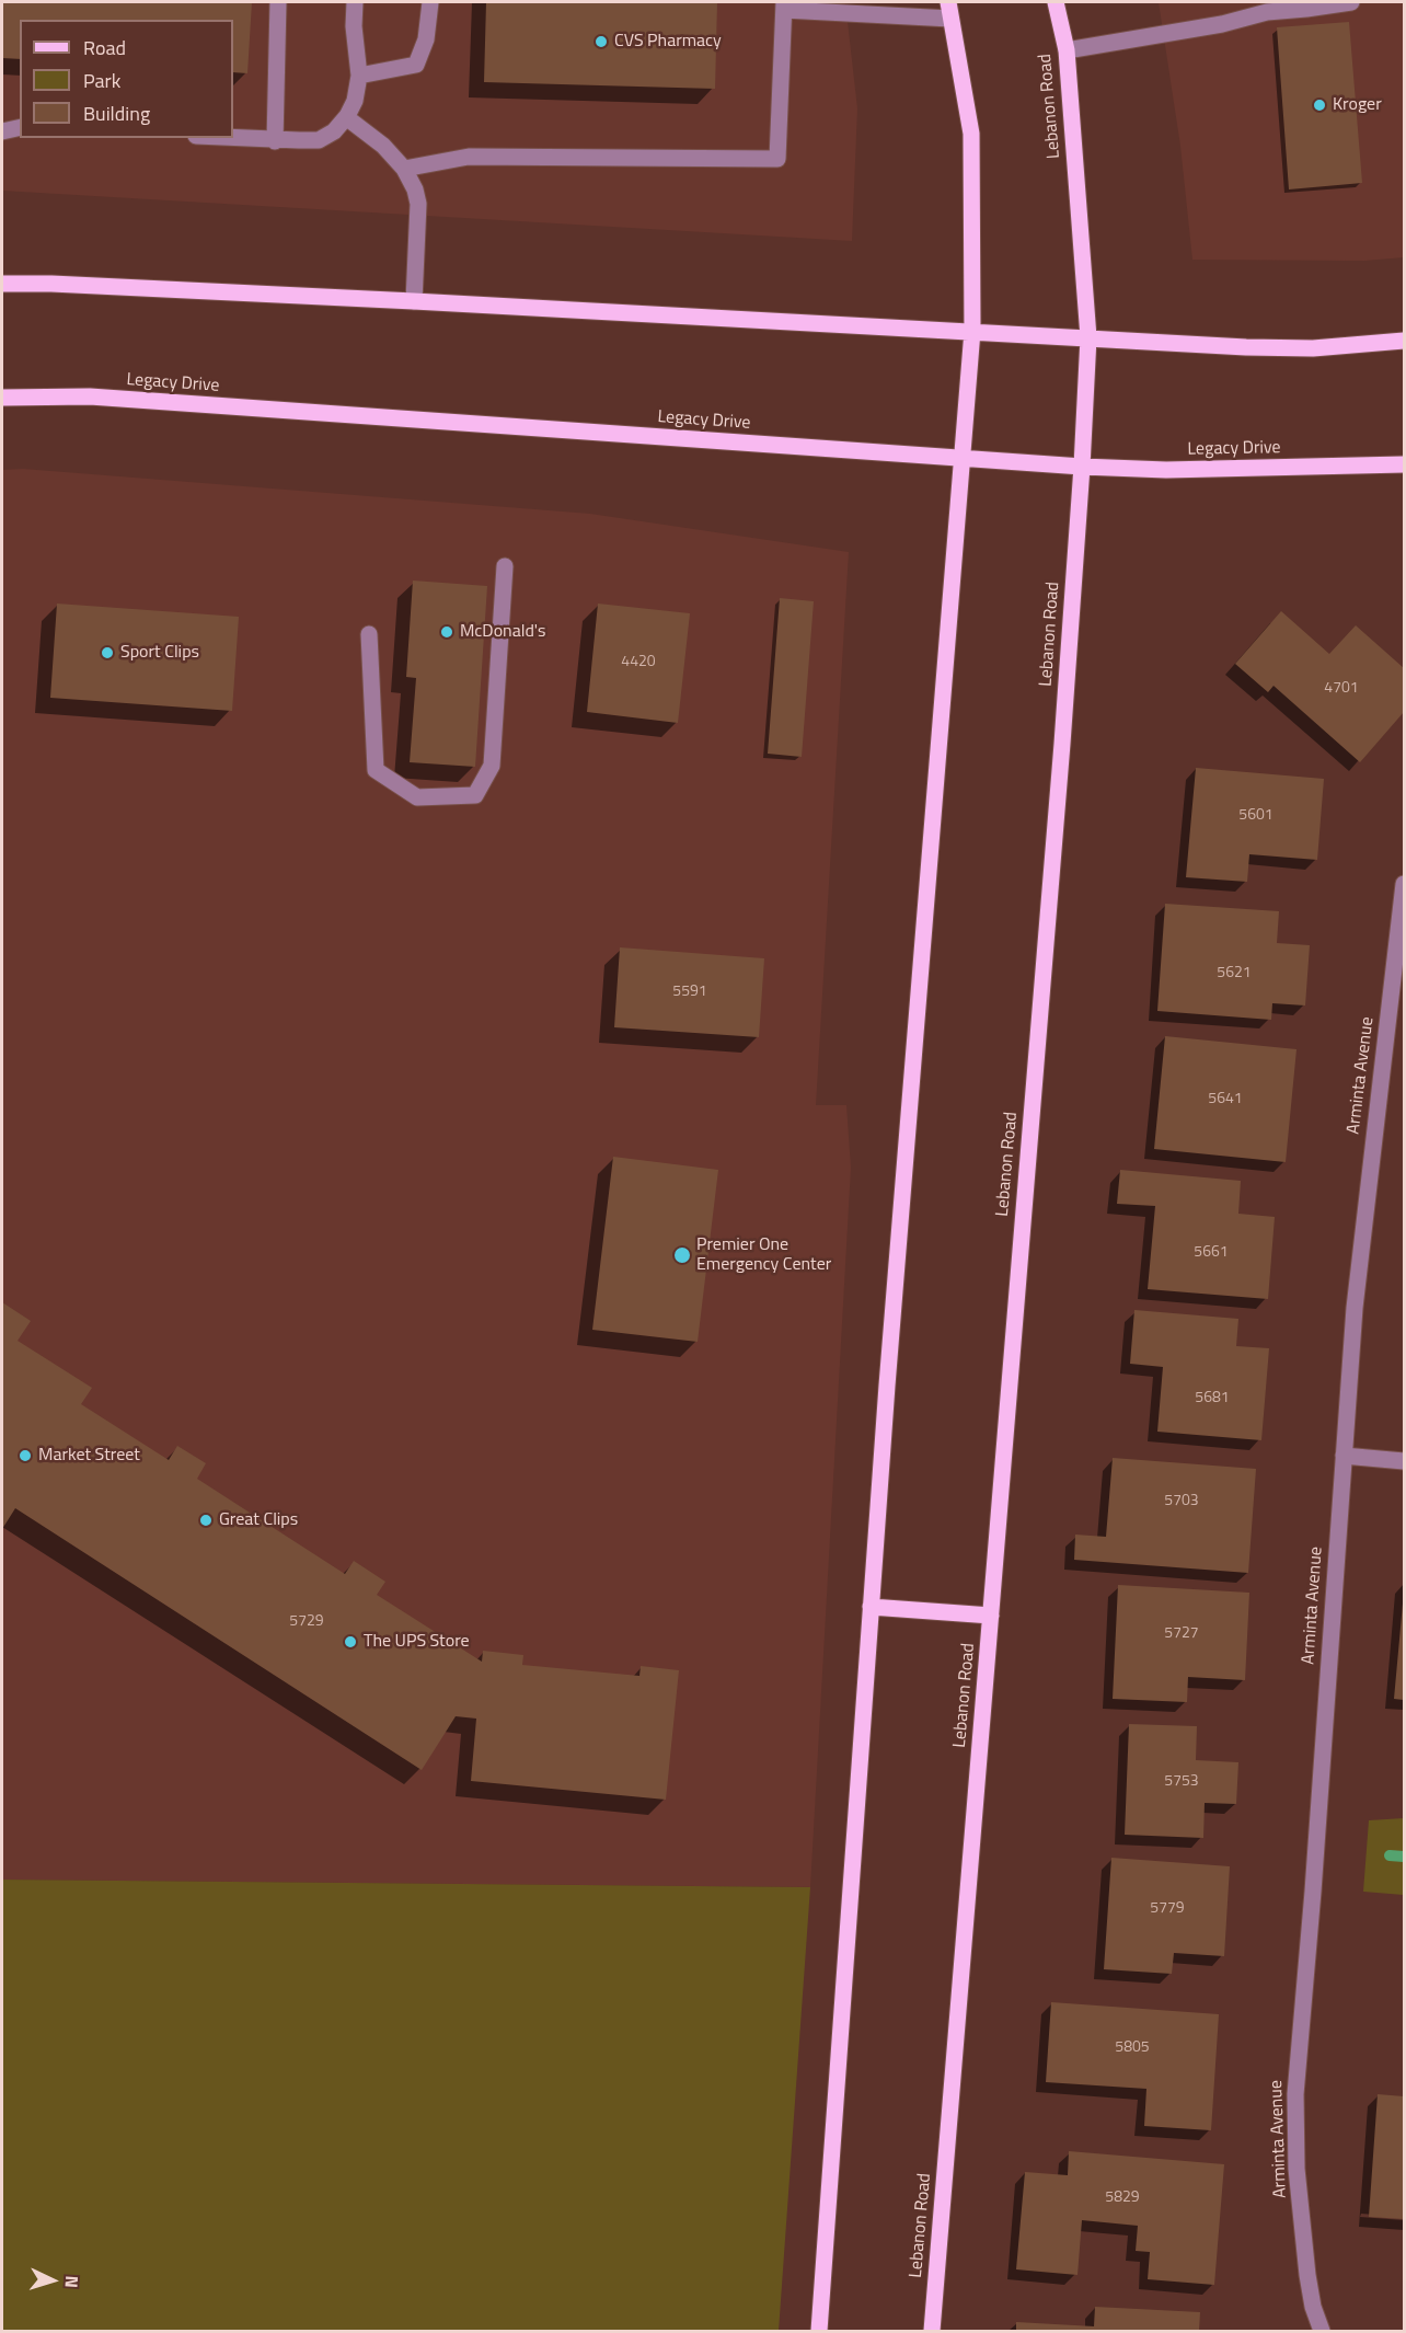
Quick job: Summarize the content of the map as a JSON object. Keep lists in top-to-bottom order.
{
  "streets": {
    "main road": ["Lebanon Road", "Legacy Drive"],
    "street": ["Arminta Avenue"]
  },
  "crossings": [
    ["Lebanon Road", "Legacy Drive"]
  ],
  "places": [
    "CVS Pharmacy",
    "Kroger",
    "McDonald's",
    "Sport Clips",
    "Premier One Emergency Center",
    "Market Street",
    "Great Clips",
    "The UPS Store"
  ],
  "house_numbers": [
    "4420",
    "4701",
    "5601",
    "5621",
    "5591",
    "5641",
    "5661",
    "5681",
    "5703",
    "5729",
    "5727",
    "5753",
    "5779",
    "5805",
    "5829"
  ],
  "legend": ["Road", "Park", "Building"],
  "north": "right"
}
